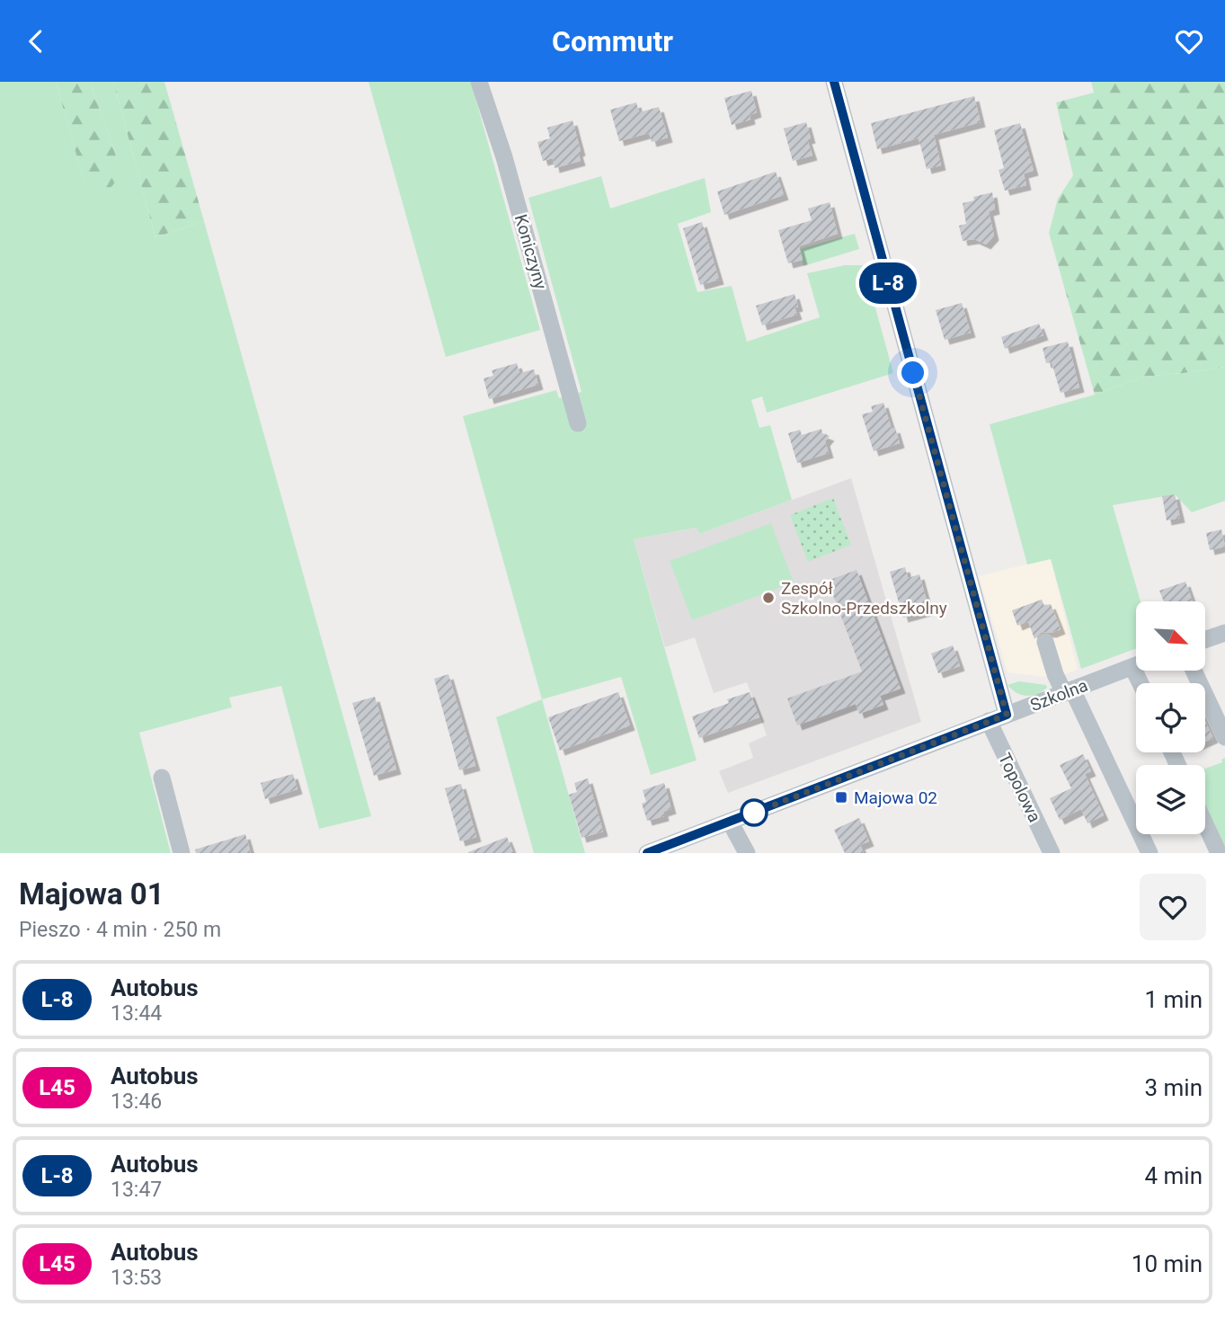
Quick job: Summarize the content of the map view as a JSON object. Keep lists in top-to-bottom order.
{
  "streets": {
    "street": ["Koniczyny", "Szkolna", "Topolowa"]
  },
  "crossings": [
    ["Szkolna", "Topolowa"]
  ],
  "places": {
    "other": ["Zespół Szkolno-Przedszkolny"],
    "transit": ["Majowa 02"]
  },
  "lines": ["bus line L-8"],
  "north": "bottom right",
  "page": {
    "header": "Commutr",
    "on_map": "L-8",
    "heading": ["Majowa 01", "Pieszo · 4 min · 250 m"],
    "list": [
      {
        "mark": "L-8",
        "name": "Autobus",
        "note": "13:44",
        "value": "1 min"
      },
      {
        "mark": "L45",
        "name": "Autobus",
        "note": "13:46",
        "value": "3 min"
      },
      {
        "mark": "L-8",
        "name": "Autobus",
        "note": "13:47",
        "value": "4 min"
      },
      {
        "mark": "L45",
        "name": "Autobus",
        "note": "13:53",
        "value": "10 min"
      }
    ]
  }
}
